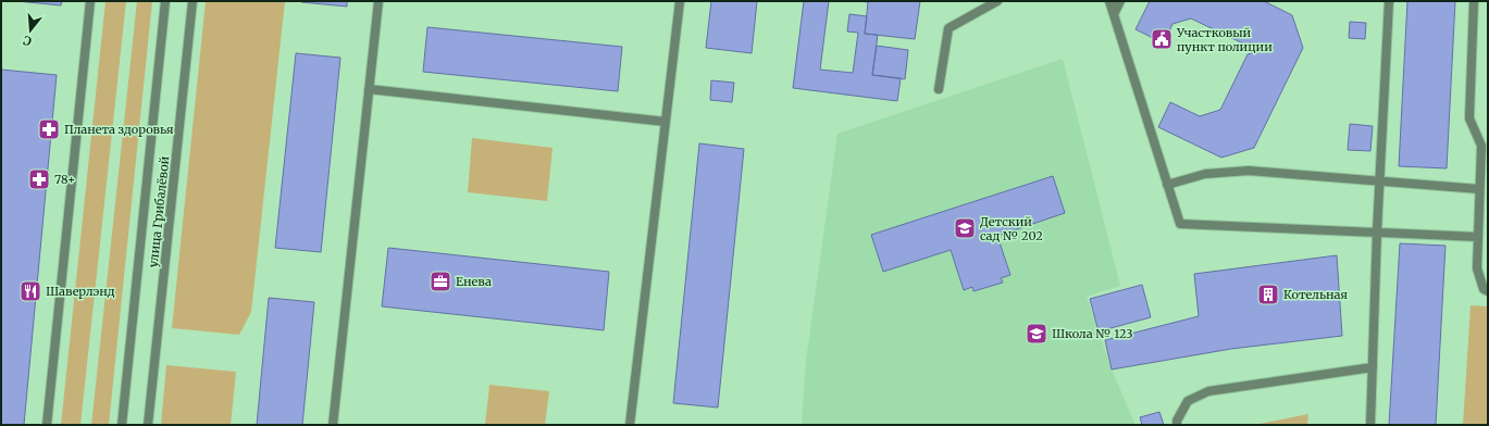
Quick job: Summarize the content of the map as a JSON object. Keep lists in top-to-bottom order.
{
  "streets": {
    "street": ["улица Грибалёвой"]
  },
  "places": {
    "public building": ["Участковый пункт полиции"],
    "pharmacy": ["Планета здоровья", "78+"],
    "school or university": ["Детский сад № 202", "Школа № 123"],
    "office": ["Енева"],
    "restaurant": ["Шаверлэнд"],
    "building": ["Котельная"]
  },
  "north": "bottom"
}
